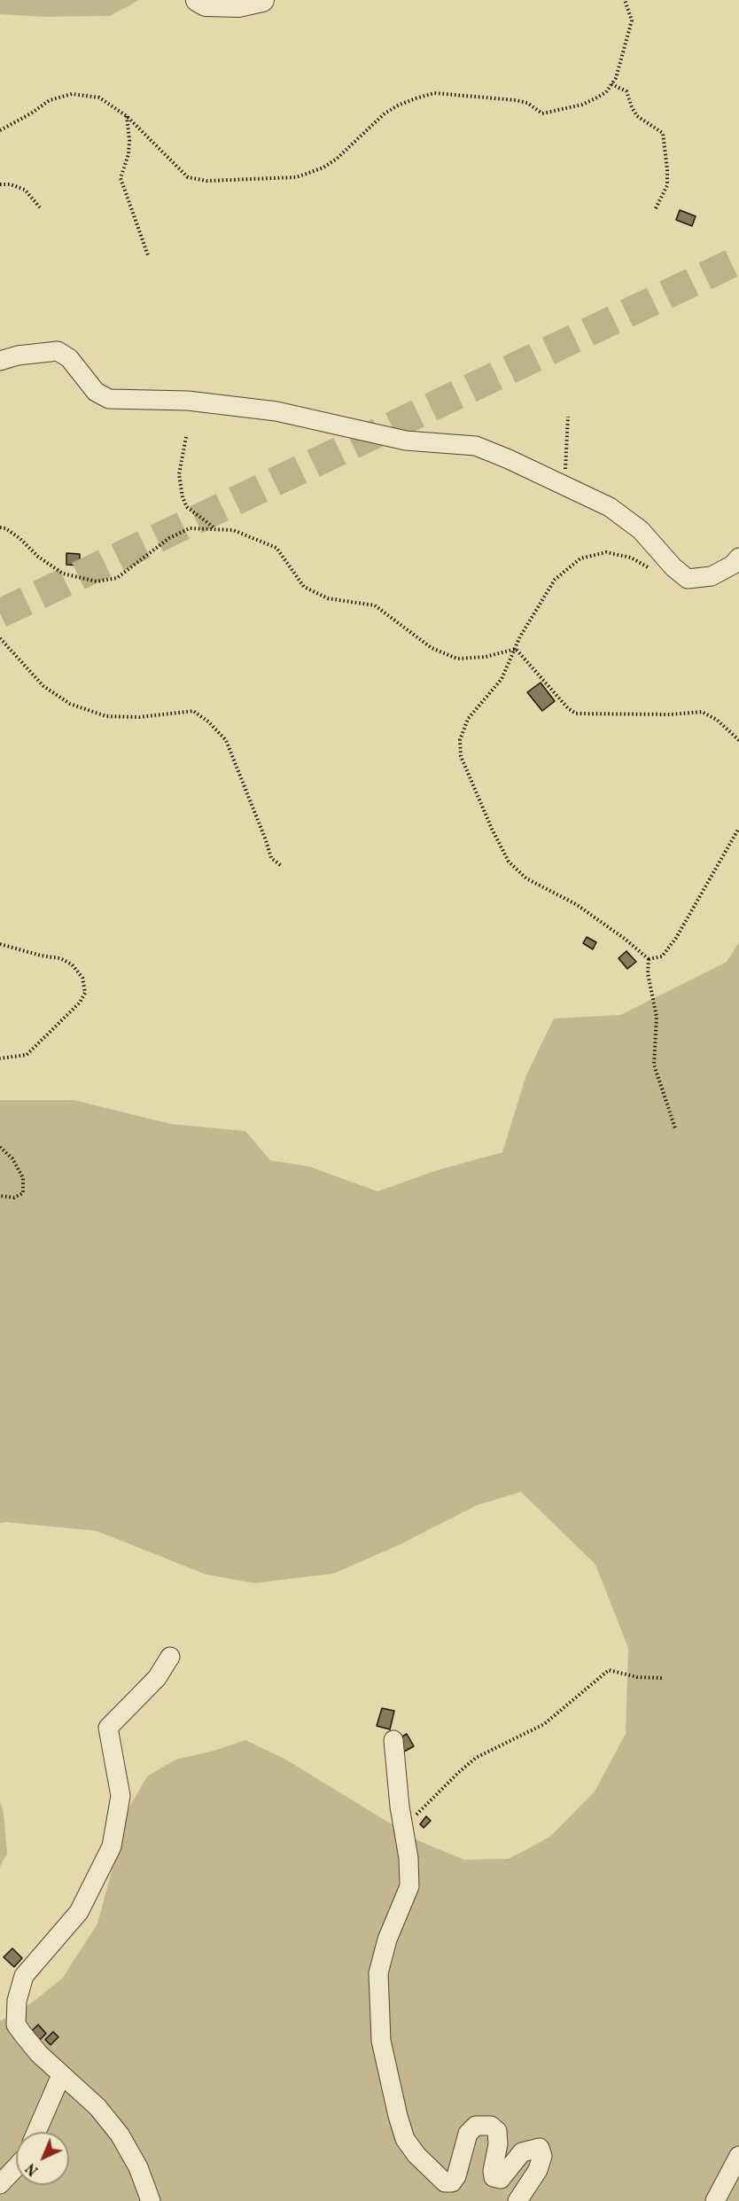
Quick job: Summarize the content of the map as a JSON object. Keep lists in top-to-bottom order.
{
  "north": "bottom left"
}
